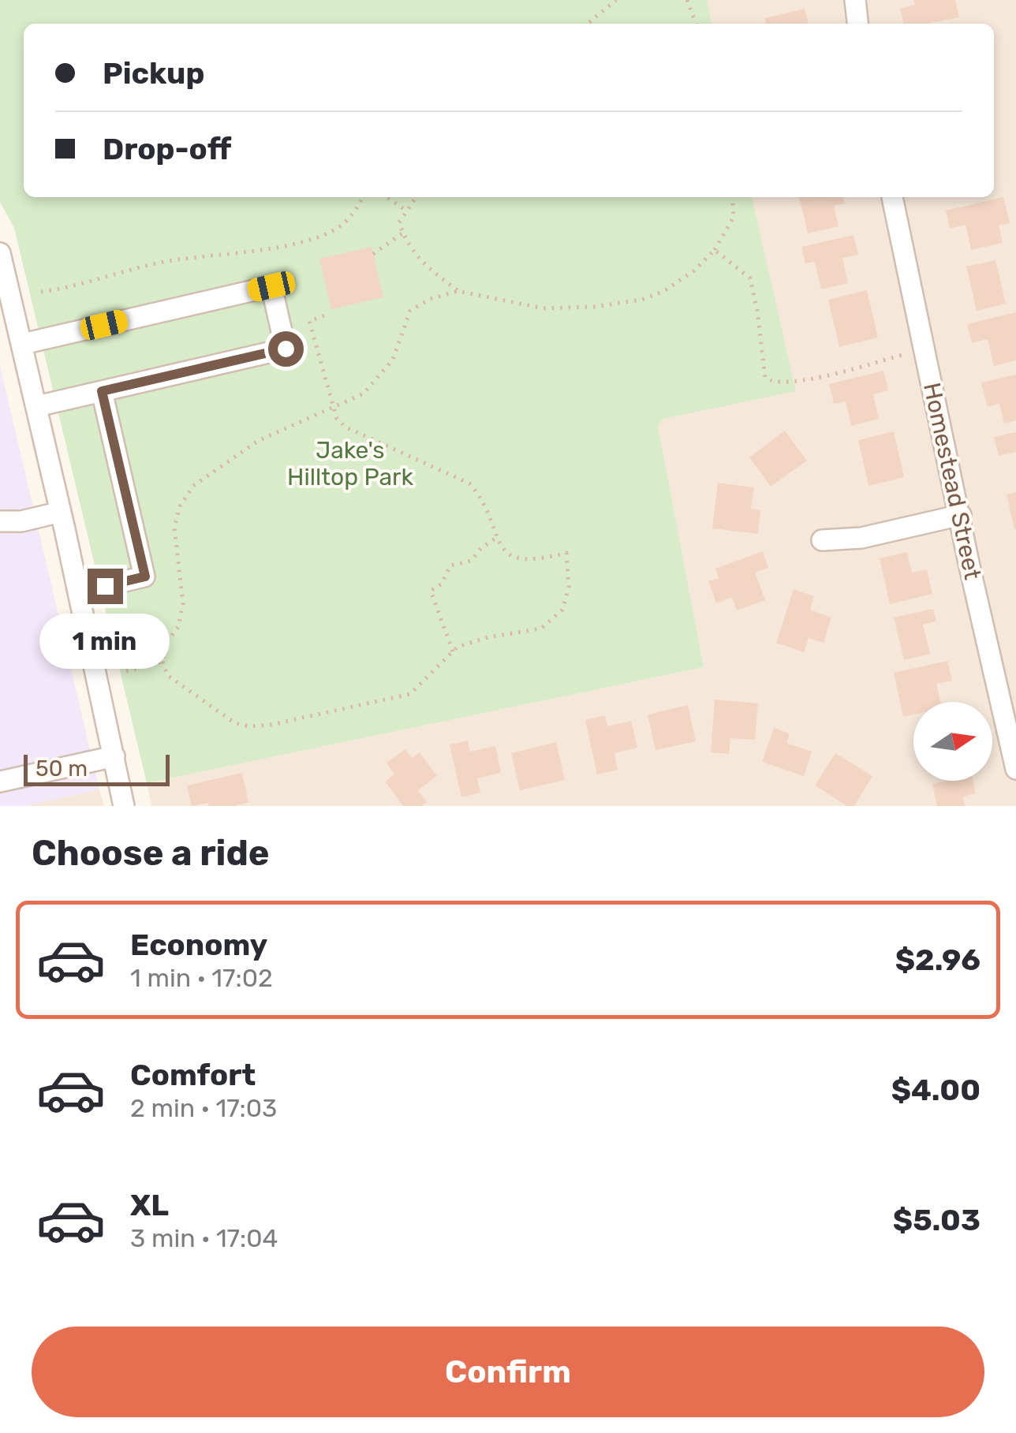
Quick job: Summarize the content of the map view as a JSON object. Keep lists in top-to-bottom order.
{
  "streets": {
    "street": ["Homestead Street"]
  },
  "parks": ["Jake's Hilltop Park"],
  "scale_bar": "50 m",
  "north": "right",
  "page": {
    "banner": ["Pickup", "Drop-off"],
    "bubble": "1 min",
    "scale": "50 m",
    "heading": "Choose a ride",
    "list": [
      {
        "name": "Economy",
        "note": "1 min · 17:02",
        "value": "$2.96"
      },
      {
        "name": "Comfort",
        "note": "2 min · 17:03",
        "value": "$4.00"
      },
      {
        "name": "XL",
        "note": "3 min · 17:04",
        "value": "$5.03"
      }
    ],
    "buttons": "Confirm"
  }
}
